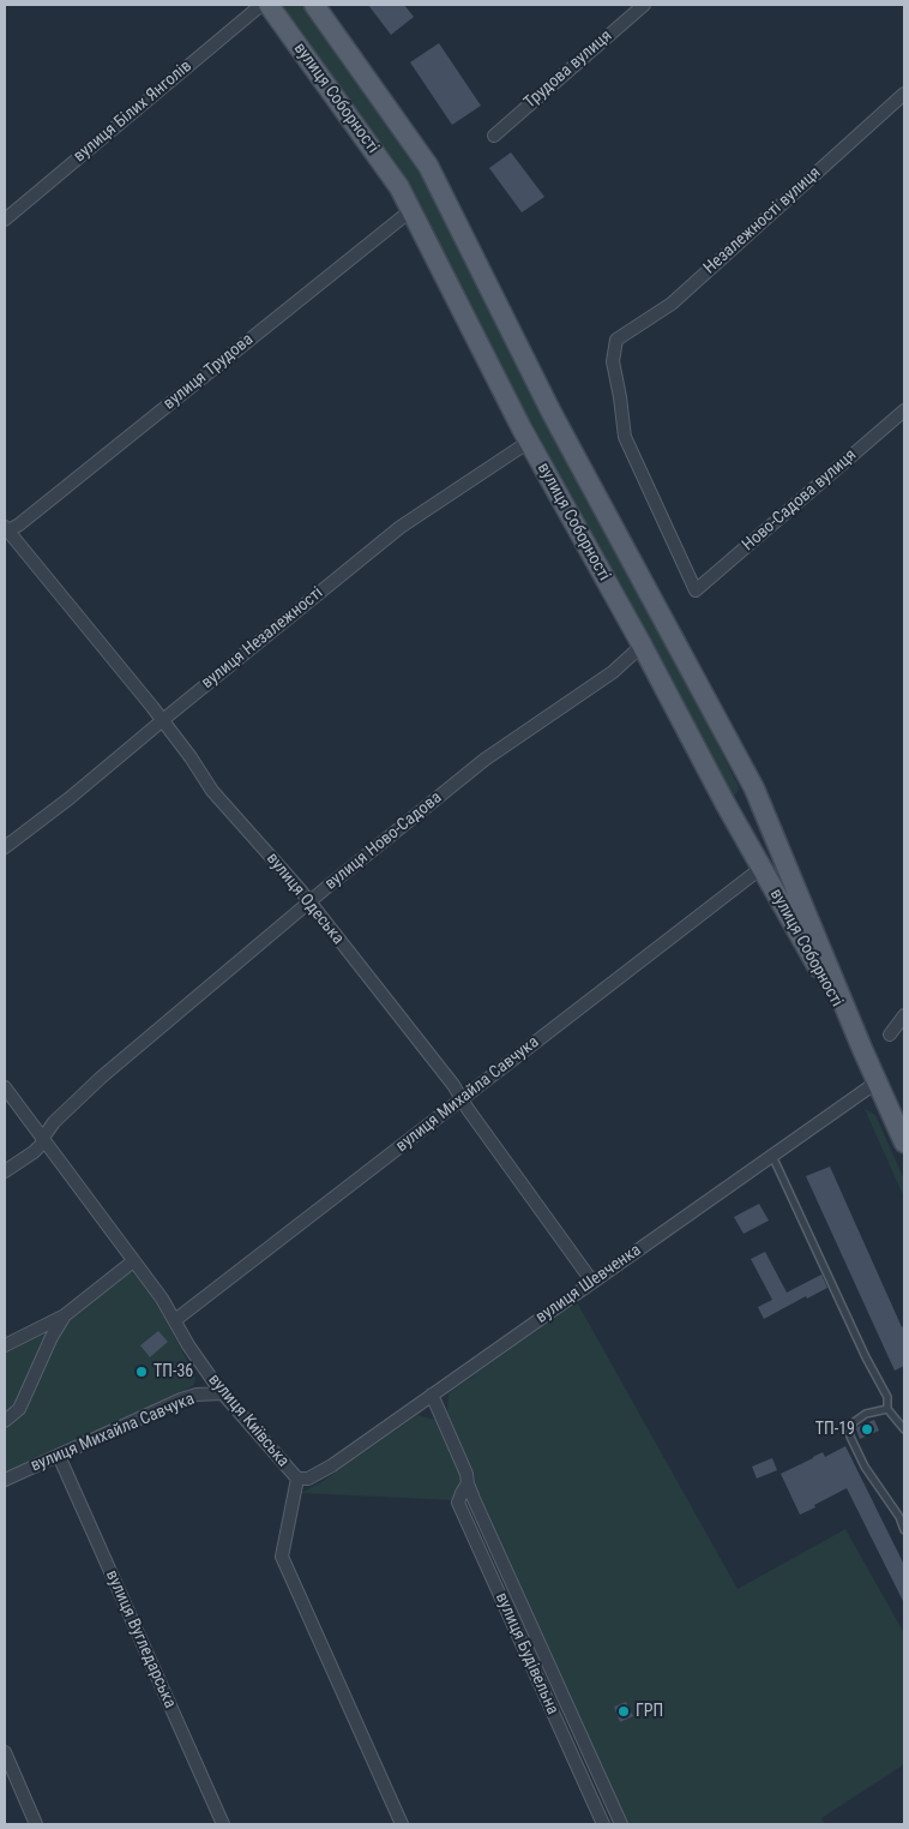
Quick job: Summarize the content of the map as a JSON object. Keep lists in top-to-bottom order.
{
  "streets": {
    "main road": ["вулиця Соборності"],
    "street": [
      "Трудова вулиця",
      "вулиця Білих Янголів",
      "Незалежності вулиця",
      "вулиця Трудова",
      "Ново-Садова вулиця",
      "вулиця Незалежності",
      "вулиця Ново-Садова",
      "вулиця Одеська",
      "вулиця Михайла Савчука",
      "вулиця Шевченка",
      "вулиця Київська",
      "вулиця Вугледарська",
      "вулиця Будівельна"
    ]
  },
  "crossings": [
    ["вулиця Соборності", "вулиця Трудова"],
    ["вулиця Соборності", "вулиця Незалежності"],
    ["вулиця Соборності", "вулиця Ново-Садова"],
    ["вулиця Соборності", "вулиця Михайла Савчука"],
    ["вулиця Соборності", "вулиця Шевченка"],
    ["Незалежності вулиця", "Ново-Садова вулиця"],
    ["вулиця Трудова", "вулиця Одеська"],
    ["вулиця Незалежності", "вулиця Одеська"],
    ["вулиця Ново-Садова", "вулиця Одеська"],
    ["вулиця Ново-Садова", "вулиця Київська"],
    ["вулиця Одеська", "вулиця Михайла Савчука"],
    ["вулиця Одеська", "вулиця Шевченка"],
    ["вулиця Михайла Савчука", "вулиця Київська"],
    ["вулиця Михайла Савчука", "вулиця Вугледарська"],
    ["вулиця Шевченка", "вулиця Київська"],
    ["вулиця Шевченка", "вулиця Будівельна"]
  ],
  "places": ["ТП-36", "ТП-19", "ГРП"]
}
